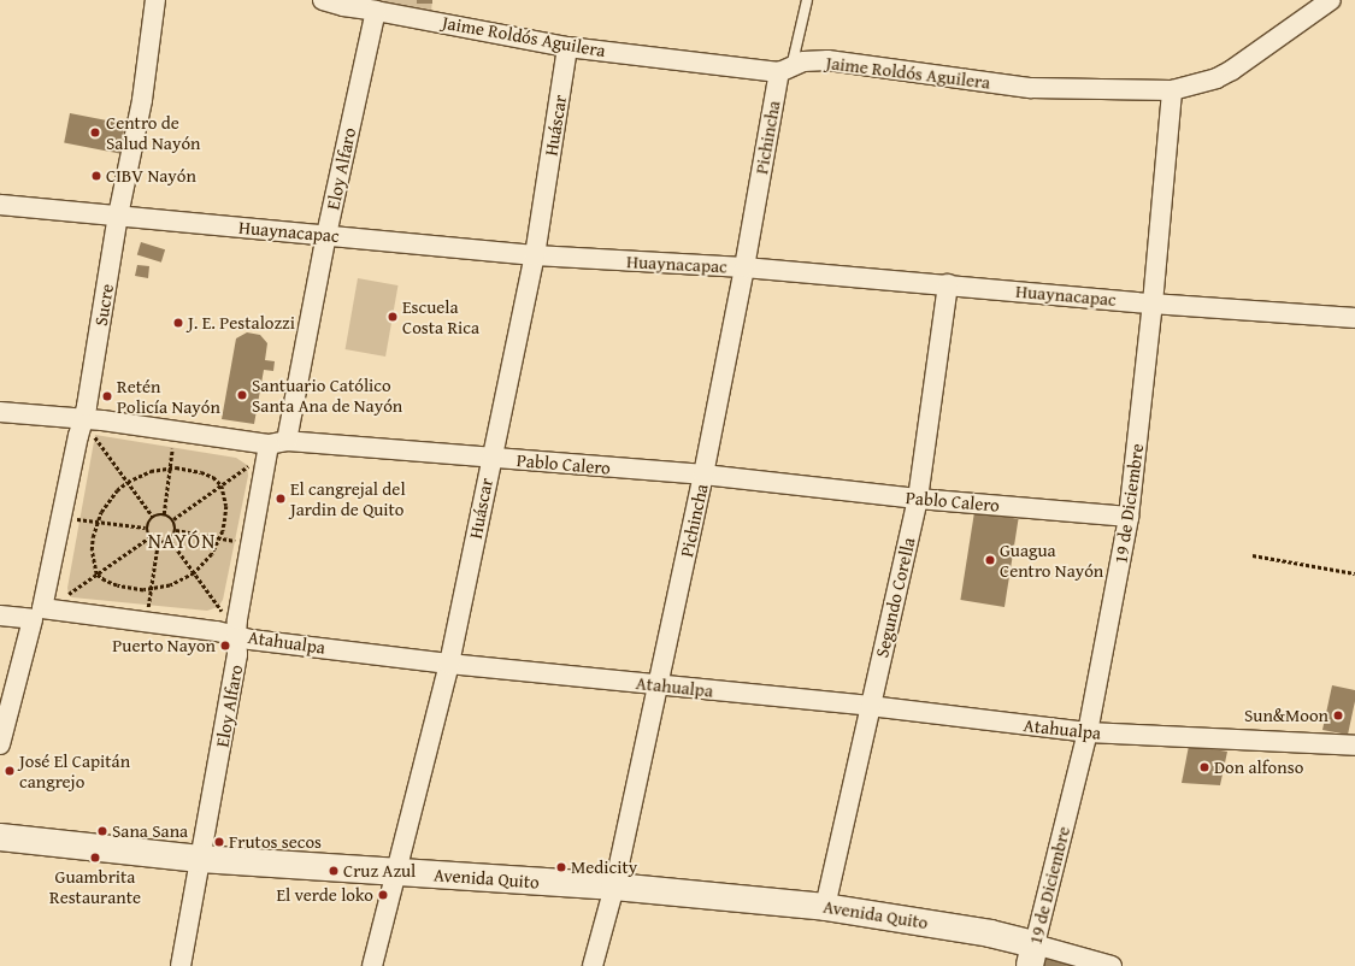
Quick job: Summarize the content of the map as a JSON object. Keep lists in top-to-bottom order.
{
  "streets": {
    "street": [
      "Jaime Roldós Aguilera",
      "Huáscar",
      "Pichincha",
      "Eloy Alfaro",
      "Huaynacapac",
      "Sucre",
      "Pablo Calero",
      "19 de Diciembre",
      "Segundo Corella",
      "Atahualpa",
      "Avenida Quito"
    ]
  },
  "crossings": [
    ["Jaime Roldós Aguilera", "Huáscar"],
    ["Jaime Roldós Aguilera", "Pichincha"],
    ["Jaime Roldós Aguilera", "Eloy Alfaro"],
    ["Jaime Roldós Aguilera", "19 de Diciembre"],
    ["Huáscar", "Huaynacapac"],
    ["Huáscar", "Pablo Calero"],
    ["Huáscar", "Atahualpa"],
    ["Huáscar", "Avenida Quito"],
    ["Pichincha", "Huaynacapac"],
    ["Pichincha", "Pablo Calero"],
    ["Pichincha", "Atahualpa"],
    ["Pichincha", "Avenida Quito"],
    ["Eloy Alfaro", "Huaynacapac"],
    ["Eloy Alfaro", "Pablo Calero"],
    ["Eloy Alfaro", "Atahualpa"],
    ["Eloy Alfaro", "Avenida Quito"],
    ["Huaynacapac", "Sucre"],
    ["Huaynacapac", "19 de Diciembre"],
    ["Huaynacapac", "Segundo Corella"],
    ["Sucre", "Pablo Calero"],
    ["Sucre", "Atahualpa"],
    ["Pablo Calero", "19 de Diciembre"],
    ["Pablo Calero", "Segundo Corella"],
    ["19 de Diciembre", "Atahualpa"],
    ["19 de Diciembre", "Avenida Quito"],
    ["Segundo Corella", "Atahualpa"],
    ["Segundo Corella", "Avenida Quito"]
  ],
  "districts": ["NAYÓN"],
  "places": [
    "Centro de Salud Nayón",
    "CIBV Nayón",
    "Escuela Costa Rica",
    "J. E. Pestalozzi",
    "Santuario Católico Santa Ana de Nayón",
    "Retén Policía Nayón",
    "El cangrejal del Jardin de Quito",
    "Guagua Centro Nayón",
    "Puerto Nayon",
    "Sun&Moon",
    "Don alfonso",
    "José El Capitán cangrejo",
    "Sana Sana",
    "Frutos secos",
    "Guambrita Restaurante",
    "Medicity",
    "Cruz Azul",
    "El verde loko"
  ]
}
